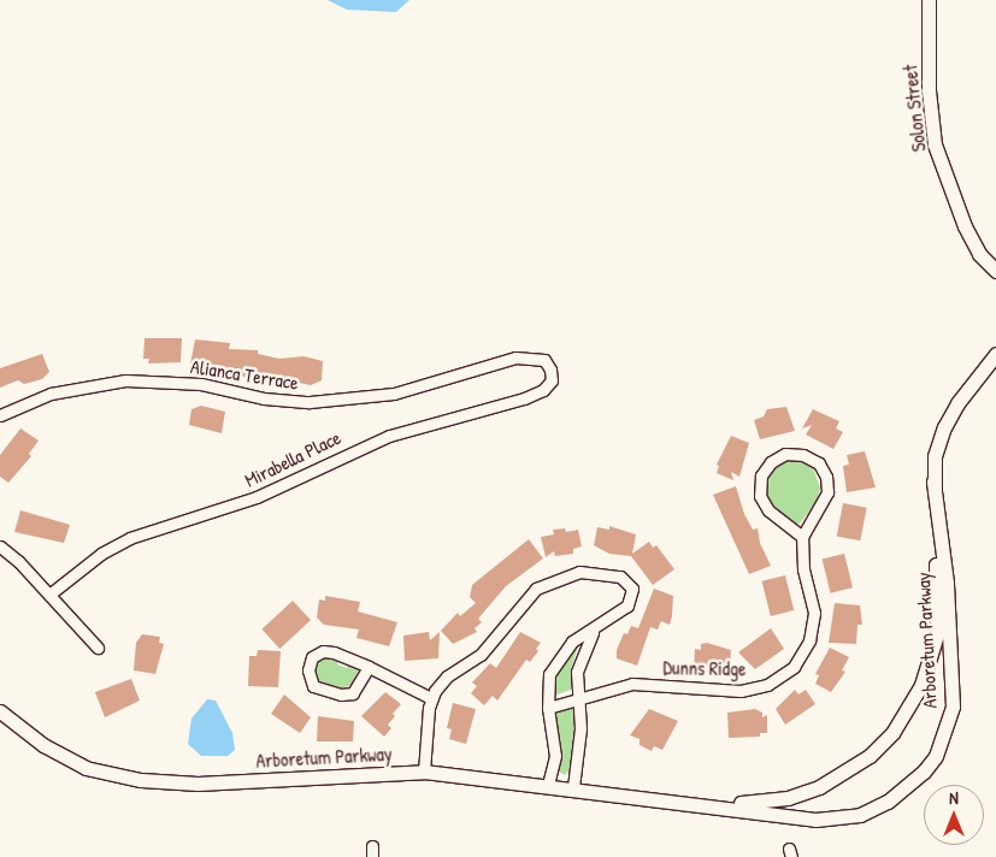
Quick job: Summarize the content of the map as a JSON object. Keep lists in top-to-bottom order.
{
  "streets": {
    "street": [
      "Solon Street",
      "Alianca Terrace",
      "Mirabella Place",
      "Arboretum Parkway",
      "Dunns Ridge"
    ]
  },
  "crossings": [
    ["Alianca Terrace", "Mirabella Place"]
  ],
  "north": "top"
}
